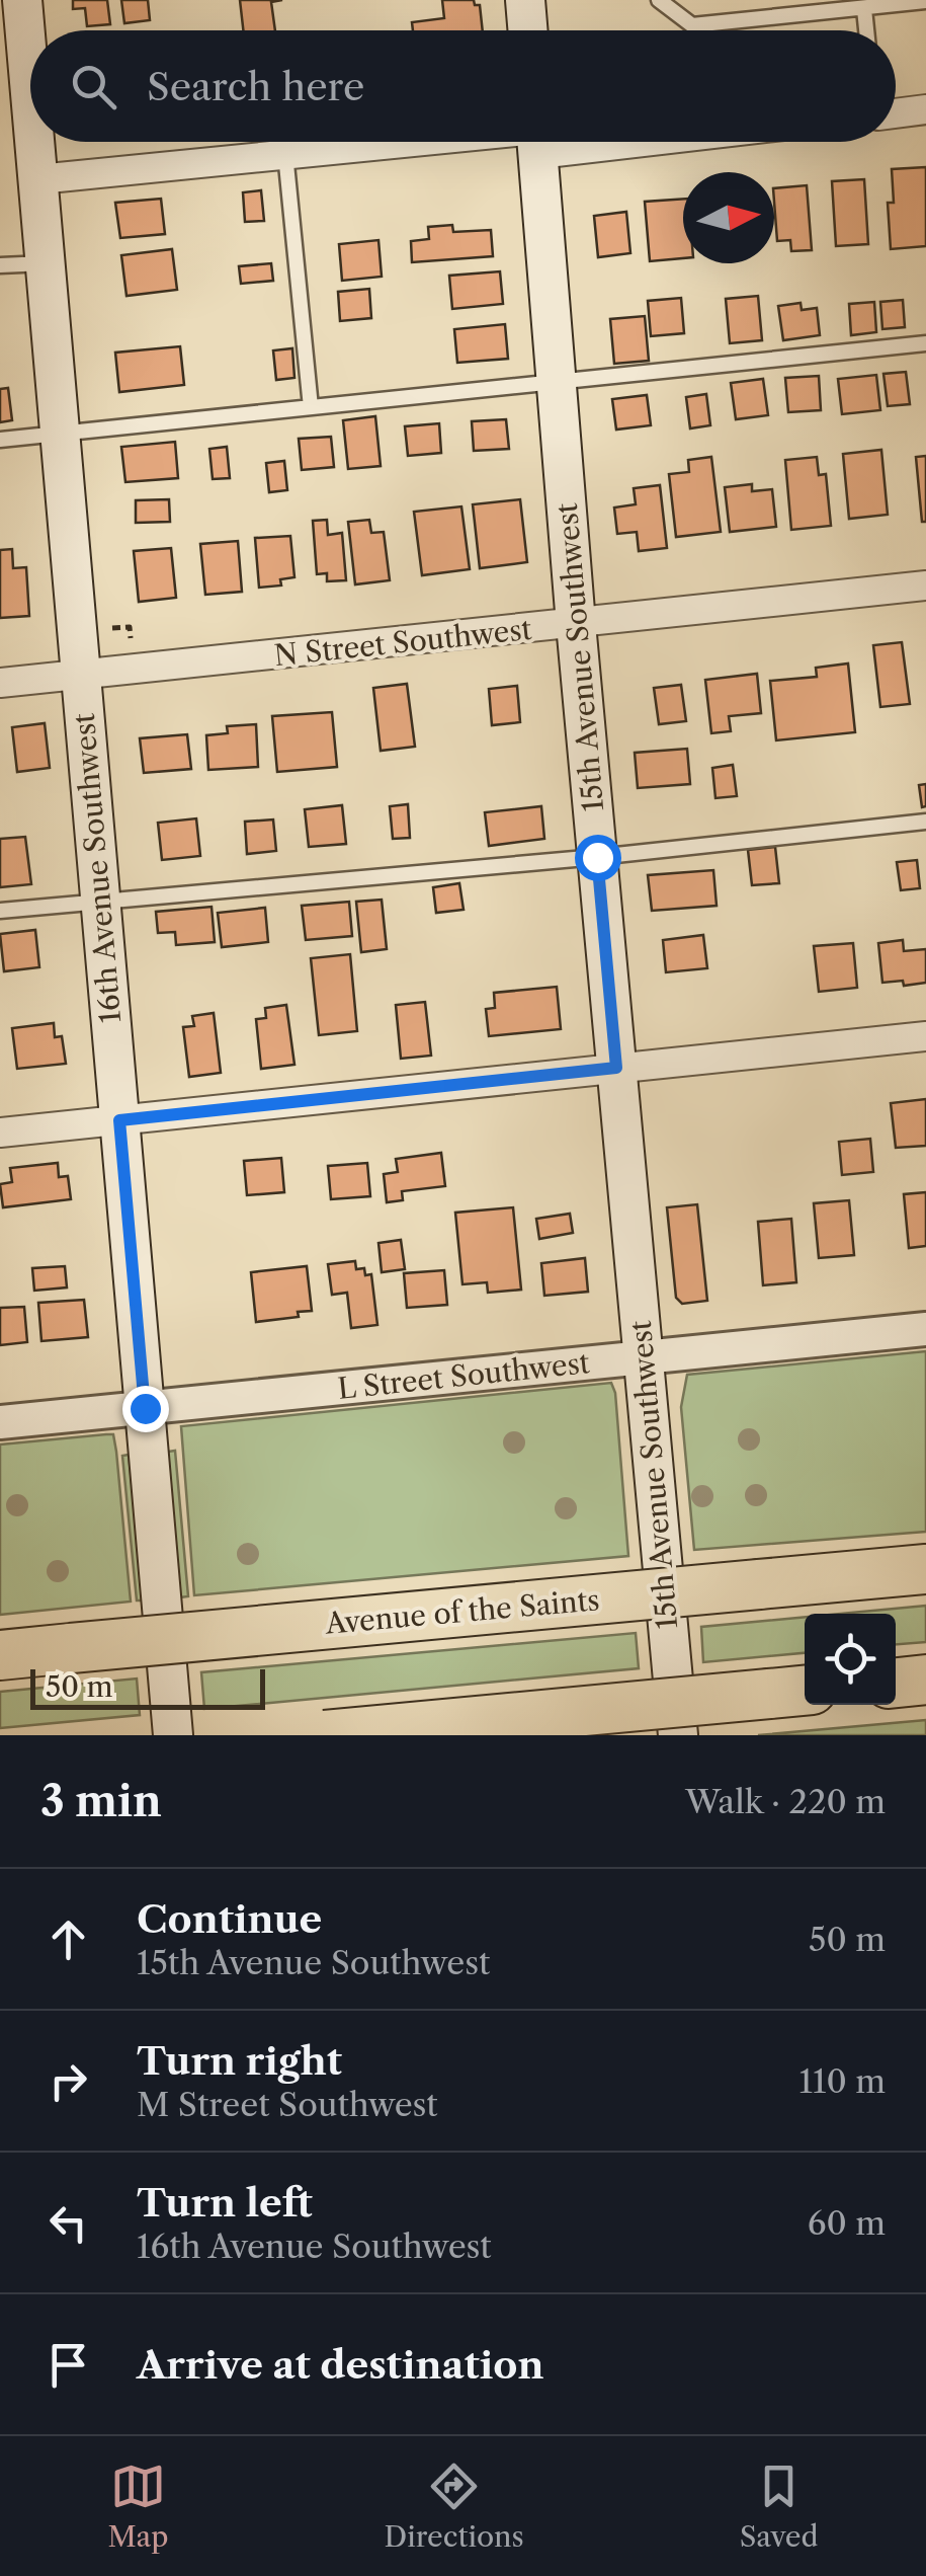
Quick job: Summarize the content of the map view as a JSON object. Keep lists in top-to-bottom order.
{
  "streets": {
    "highway": ["Avenue of the Saints"],
    "main road": ["15th Avenue Southwest", "16th Avenue Southwest"],
    "street": ["N Street Southwest", "L Street Southwest"]
  },
  "crossings": [
    ["N Street Southwest", "15th Avenue Southwest"],
    ["N Street Southwest", "16th Avenue Southwest"],
    ["15th Avenue Southwest", "L Street Southwest"],
    ["16th Avenue Southwest", "L Street Southwest"]
  ],
  "scale_bar": "50 m",
  "north": "right",
  "page": {
    "search": "Search here",
    "scale": "50 m",
    "heading": ["3 min", "Walk · 220 m"],
    "list": [
      ["Continue", "15th Avenue Southwest", "50 m"],
      ["Turn right", "M Street Southwest", "110 m"],
      ["Turn left", "16th Avenue Southwest", "60 m"],
      "Arrive at destination"
    ],
    "nav": ["Map", "Directions", "Saved"]
  }
}
